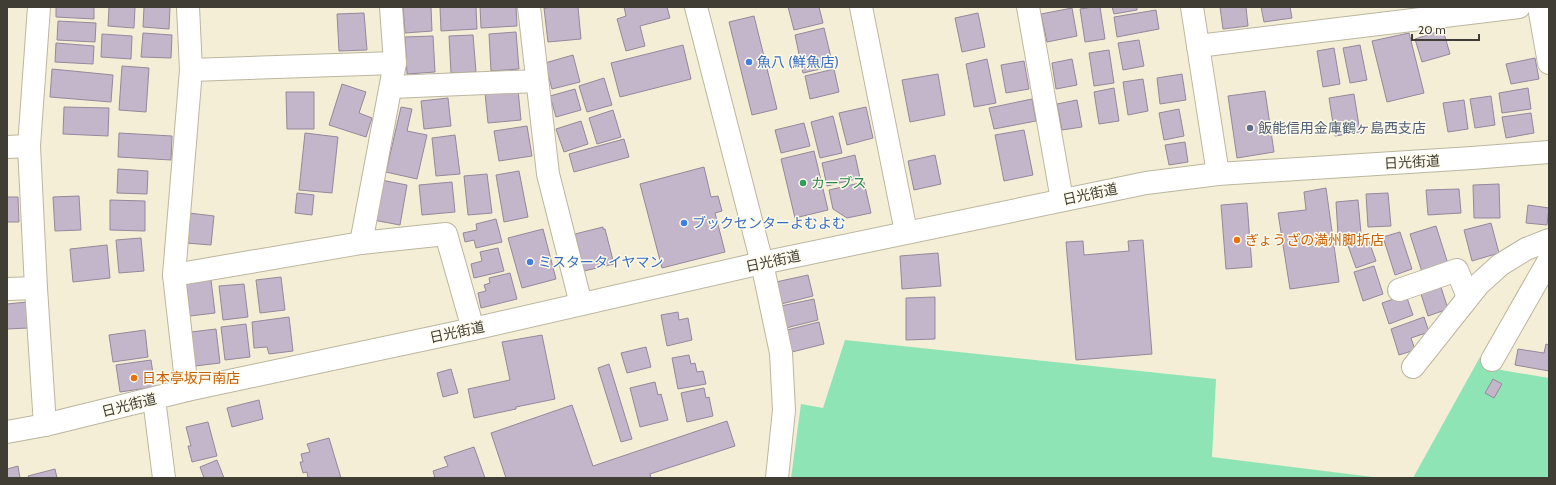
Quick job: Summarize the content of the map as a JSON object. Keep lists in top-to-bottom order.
{
  "streets": {
    "street": ["日光街道"]
  },
  "places": [
    "魚八 (鮮魚店)",
    "飯能信用金庫鶴ヶ島西支店",
    "カーブス",
    "ブックセンターよむよむ",
    "ぎょうざの満州脚折店",
    "ミスタータイヤマン",
    "日本亭坂戸南店"
  ],
  "scale_bar": "20 m"
}
